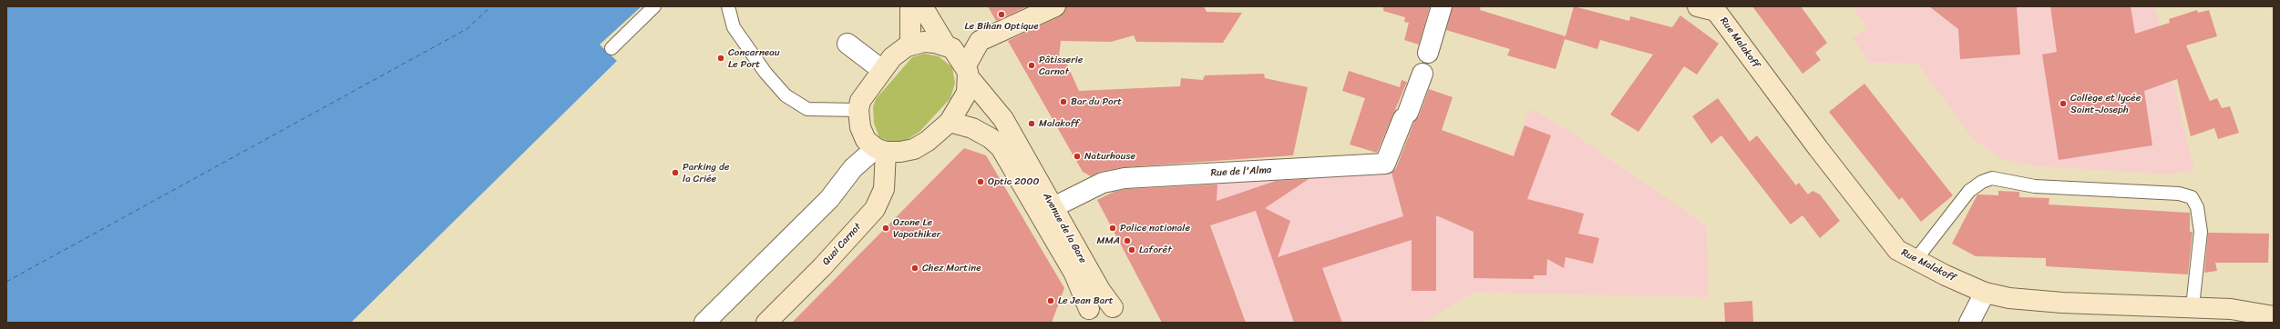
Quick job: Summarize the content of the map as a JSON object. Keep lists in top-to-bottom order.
{
  "streets": {
    "main road": ["Rue Malakoff", "Avenue de la Gare", "Quai Carnot"],
    "street": ["Rue de l'Alma"]
  },
  "crossings": [
    ["Rue de l'Alma", "Avenue de la Gare"],
    ["Avenue de la Gare", "Quai Carnot"]
  ],
  "places": [
    "Le Bihan Optique",
    "Concarneau Le Port",
    "Pâtisserie Carnot",
    "Bar du Port",
    "Collège et lycée Saint-Joseph",
    "Malakoff",
    "Naturhouse",
    "Parking de la Criée",
    "Optic 2000",
    "Ozone Le Vapothiker",
    "Police nationale",
    "MMA",
    "Laforêt",
    "Chez Martine",
    "Le Jean Bart"
  ]
}
